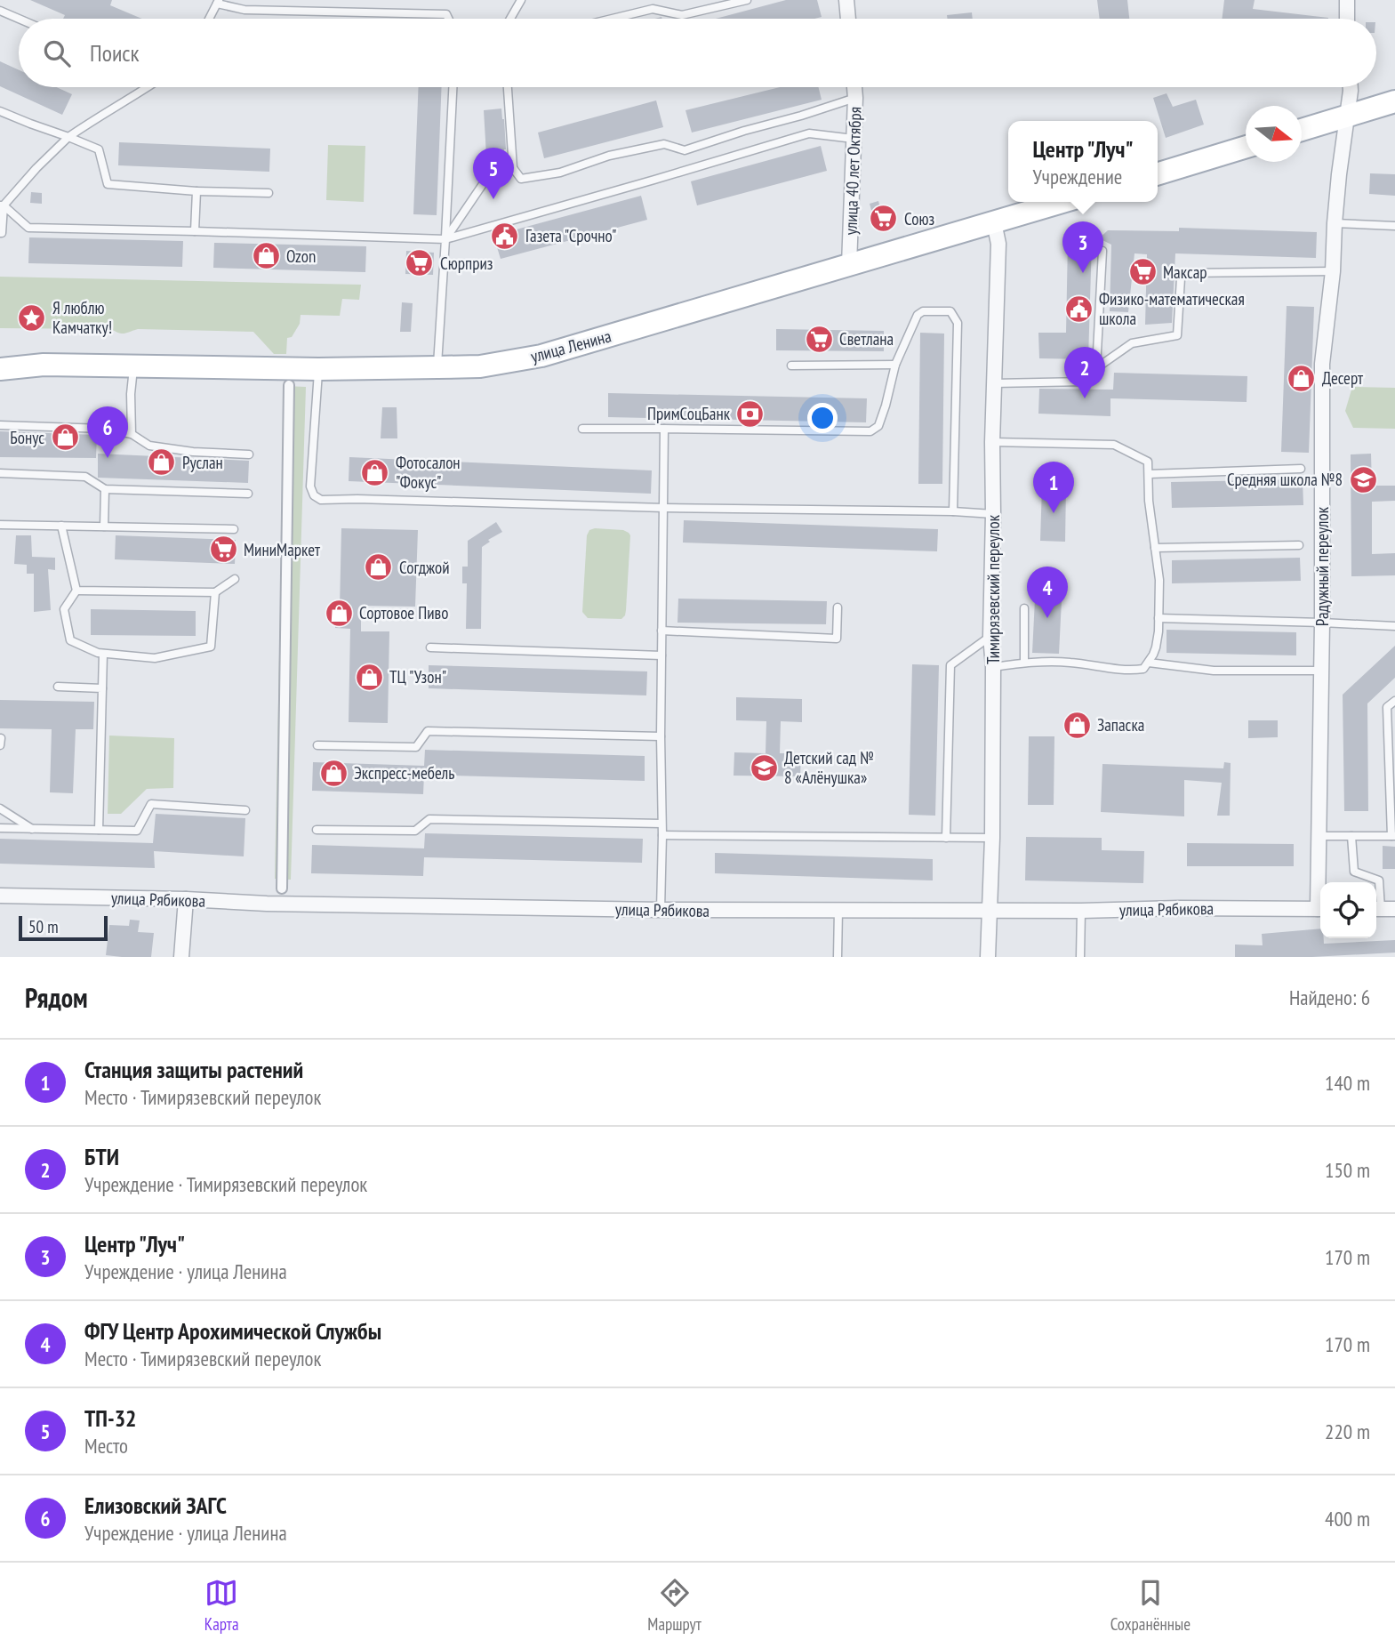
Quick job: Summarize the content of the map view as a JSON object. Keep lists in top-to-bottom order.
{
  "streets": {
    "main road": ["улица Ленина"],
    "street": [
      "улица 40 лет Октября",
      "Радужный переулок",
      "Тимирязевский переулок",
      "улица Рябикова"
    ]
  },
  "crossings": [
    ["улица 40 лет Октября", "улица Ленина"],
    ["улица Ленина", "Тимирязевский переулок"],
    ["Тимирязевский переулок", "улица Рябикова"]
  ],
  "places": {
    "supermarket": [
      "Союз",
      "Сюрприз",
      "Максар",
      "Светлана",
      "МиниМаркет"
    ],
    "public building": ["Газета \"Срочно\"", "Физико-математическая школа"],
    "shop": [
      "Ozon",
      "Десерт",
      "Бонус",
      "Руслан",
      "Фотосалон \"Фокус\"",
      "Согджой",
      "Сортовое Пиво",
      "ТЦ \"Узон\"",
      "Запаска",
      "Экспресс-мебель"
    ],
    "place": ["Я люблю Камчатку!"],
    "bank": ["ПримСоцБанк"],
    "school or university": ["Средняя школа №8", "Детский сад № 8 «Алёнушка»"]
  },
  "scale_bar": "50 m",
  "north": "right",
  "page": {
    "search": "Поиск",
    "popup": ["Центр \"Луч\"", "Учреждение"],
    "pins": [
      "5",
      "3",
      "2",
      "6",
      "1",
      "4"
    ],
    "scale": "50 m",
    "heading": ["Рядом", "Найдено: 6"],
    "list": [
      {
        "mark": "1",
        "name": "Станция защиты растений",
        "note": "Место · Тимирязевский переулок",
        "value": "140 m"
      },
      {
        "mark": "2",
        "name": "БТИ",
        "note": "Учреждение · Тимирязевский переулок",
        "value": "150 m"
      },
      {
        "mark": "3",
        "name": "Центр \"Луч\"",
        "note": "Учреждение · улица Ленина",
        "value": "170 m"
      },
      {
        "mark": "4",
        "name": "ФГУ Центр Арохимической Службы",
        "note": "Место · Тимирязевский переулок",
        "value": "170 m"
      },
      {
        "mark": "5",
        "name": "ТП-32",
        "note": "Место",
        "value": "220 m"
      },
      {
        "mark": "6",
        "name": "Елизовский ЗАГС",
        "note": "Учреждение · улица Ленина",
        "value": "400 m"
      }
    ],
    "nav": ["Карта", "Маршрут", "Сохранённые"]
  }
}
